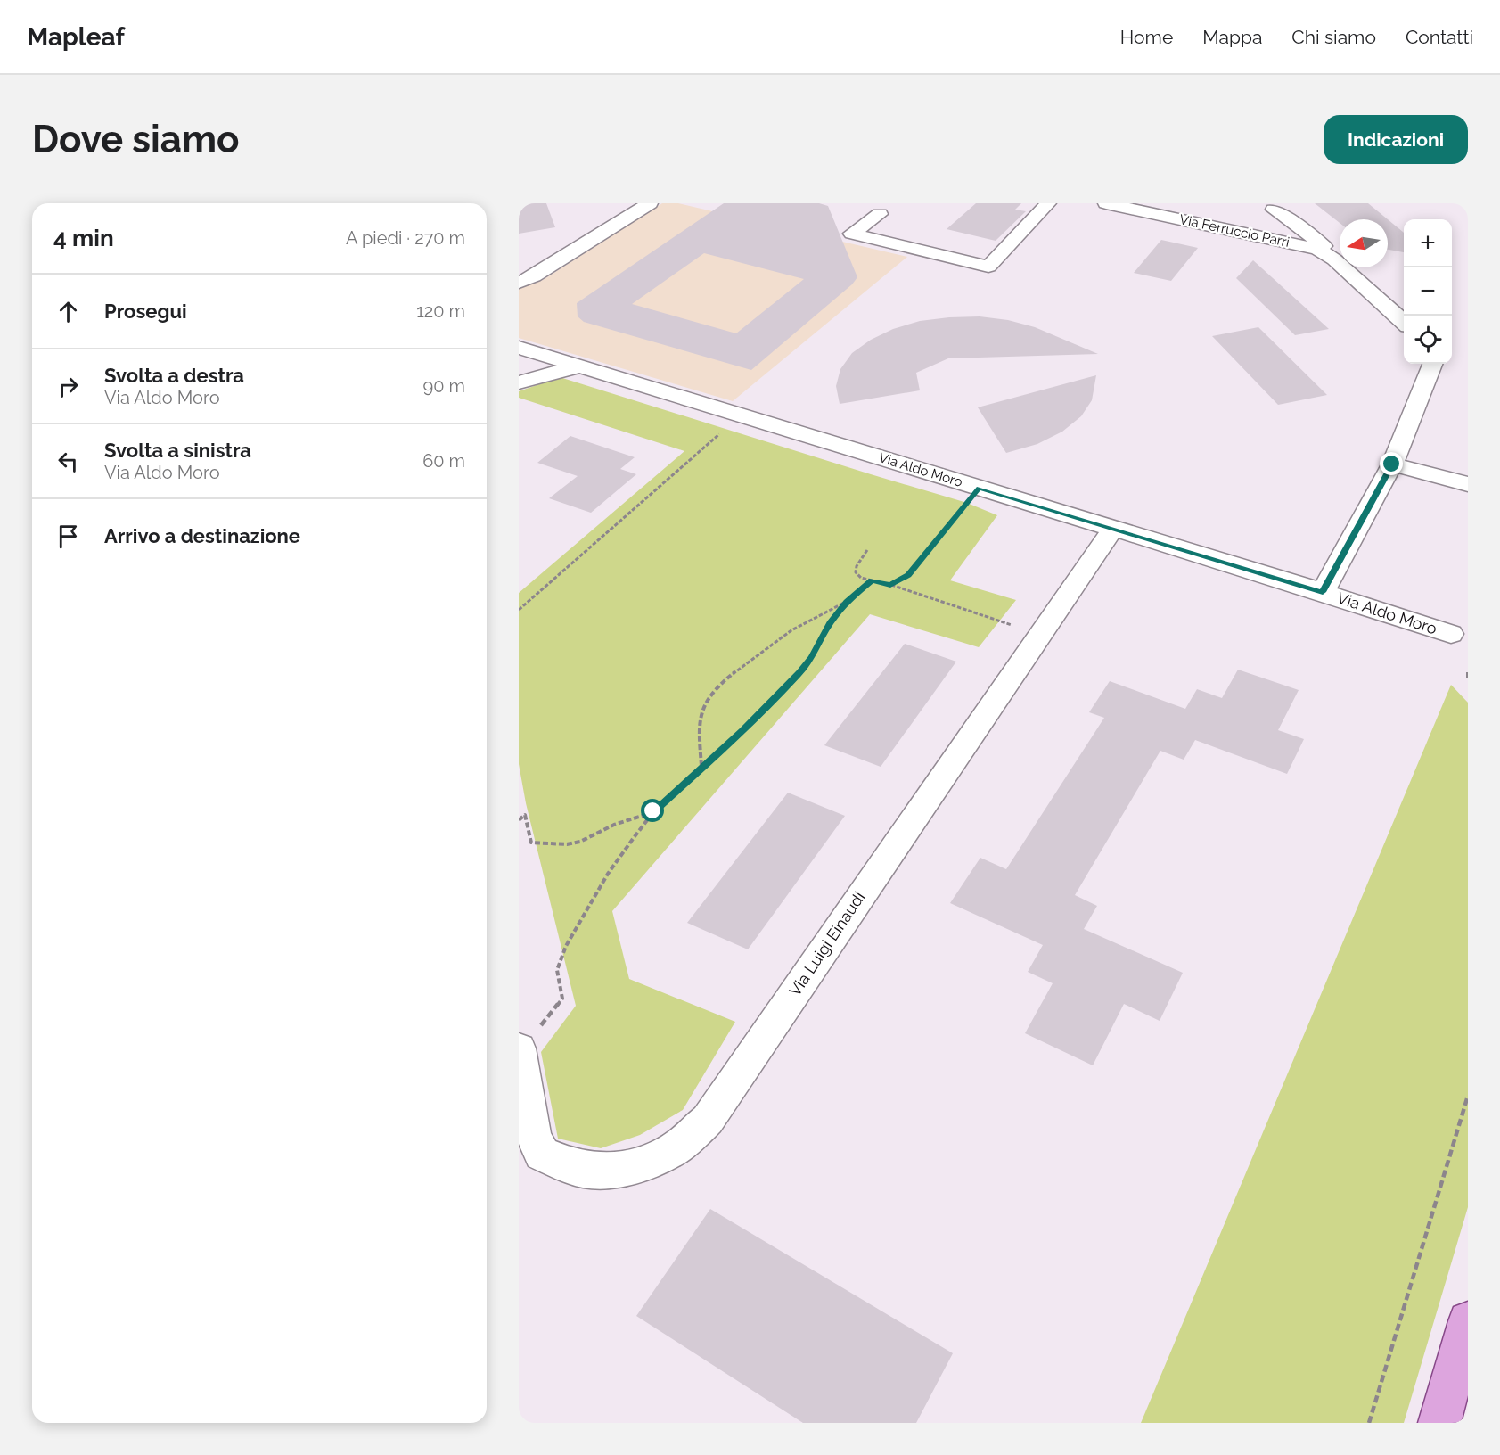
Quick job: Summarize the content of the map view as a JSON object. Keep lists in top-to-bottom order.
{
  "streets": {
    "street": ["Via Ferruccio Parri", "Via Aldo Moro", "Via Luigi Einaudi"]
  },
  "crossings": [
    ["Via Aldo Moro", "Via Luigi Einaudi"]
  ],
  "north": "left",
  "page": {
    "header": "Mapleaf",
    "nav": [
      "Home",
      "Mappa",
      "Chi siamo",
      "Contatti"
    ],
    "buttons": "Indicazioni",
    "title": "Dove siamo",
    "heading": ["4 min", "A piedi · 270 m"],
    "map_buttons": ["+", "−"],
    "list": [
      ["Prosegui", "120 m"],
      ["Svolta a destra", "Via Aldo Moro", "90 m"],
      ["Svolta a sinistra", "Via Aldo Moro", "60 m"],
      "Arrivo a destinazione"
    ]
  }
}
